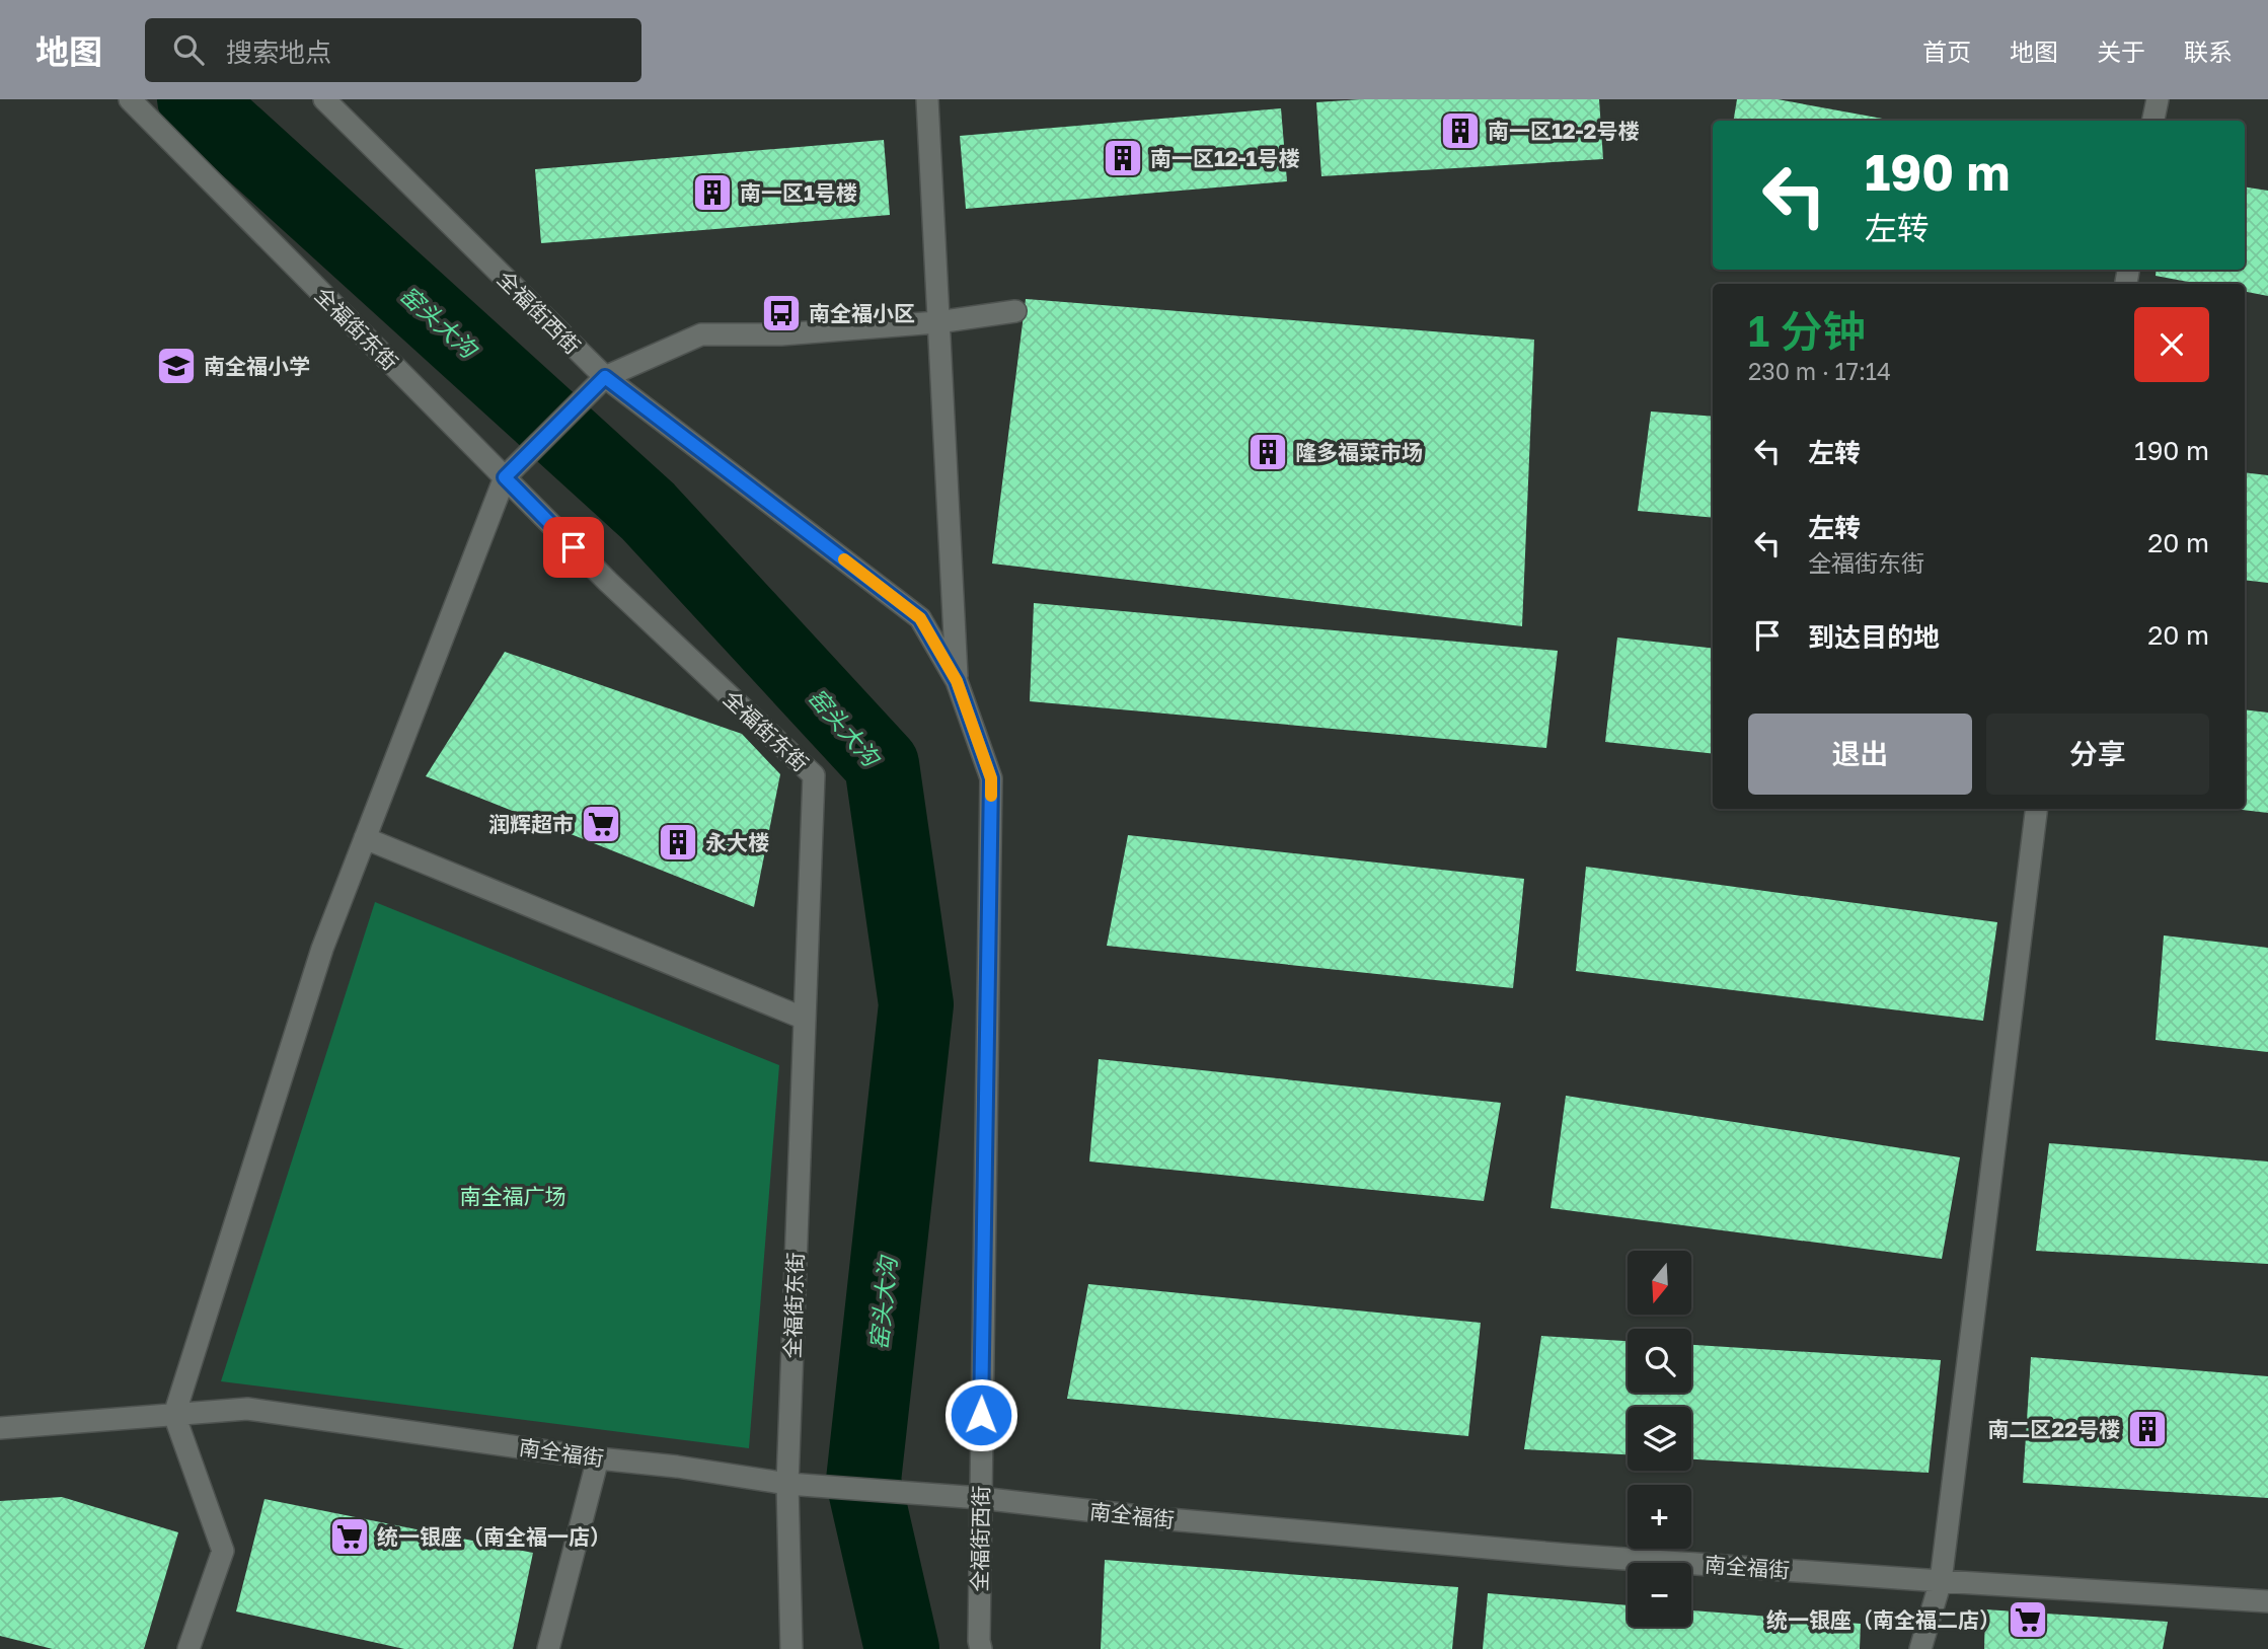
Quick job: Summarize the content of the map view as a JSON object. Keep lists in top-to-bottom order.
{
  "streets": {
    "street": ["全福街西街", "全福街东街", "南全福街"]
  },
  "crossings": [
    ["全福街西街", "南全福街"],
    ["全福街东街", "南全福街"]
  ],
  "water": ["窑头大沟"],
  "parks": ["南全福广场"],
  "places": {
    "building": [
      "南一区12-2号楼",
      "南一区12-1号楼",
      "南一区1号楼",
      "隆多福菜市场",
      "永大楼",
      "南二区22号楼"
    ],
    "bus stop": ["南全福小区"],
    "school or university": ["南全福小学"],
    "supermarket": ["润辉超市", "统一银座（南全福一店）", "统一银座（南全福二店）"]
  },
  "north": "bottom",
  "page": {
    "header": "地图",
    "search": "搜索地点",
    "nav": [
      "首页",
      "地图",
      "关于",
      "联系"
    ],
    "turn": ["190 m", "左转"],
    "heading": ["1 分钟", "230 m · 17:14"],
    "list": [
      {
        "name": "左转",
        "value": "190 m"
      },
      {
        "name": "左转",
        "note": "全福街东街",
        "value": "20 m"
      },
      {
        "name": "到达目的地",
        "value": "20 m"
      }
    ],
    "buttons": ["退出", "分享"],
    "map_buttons": ["+", "−"]
  }
}
